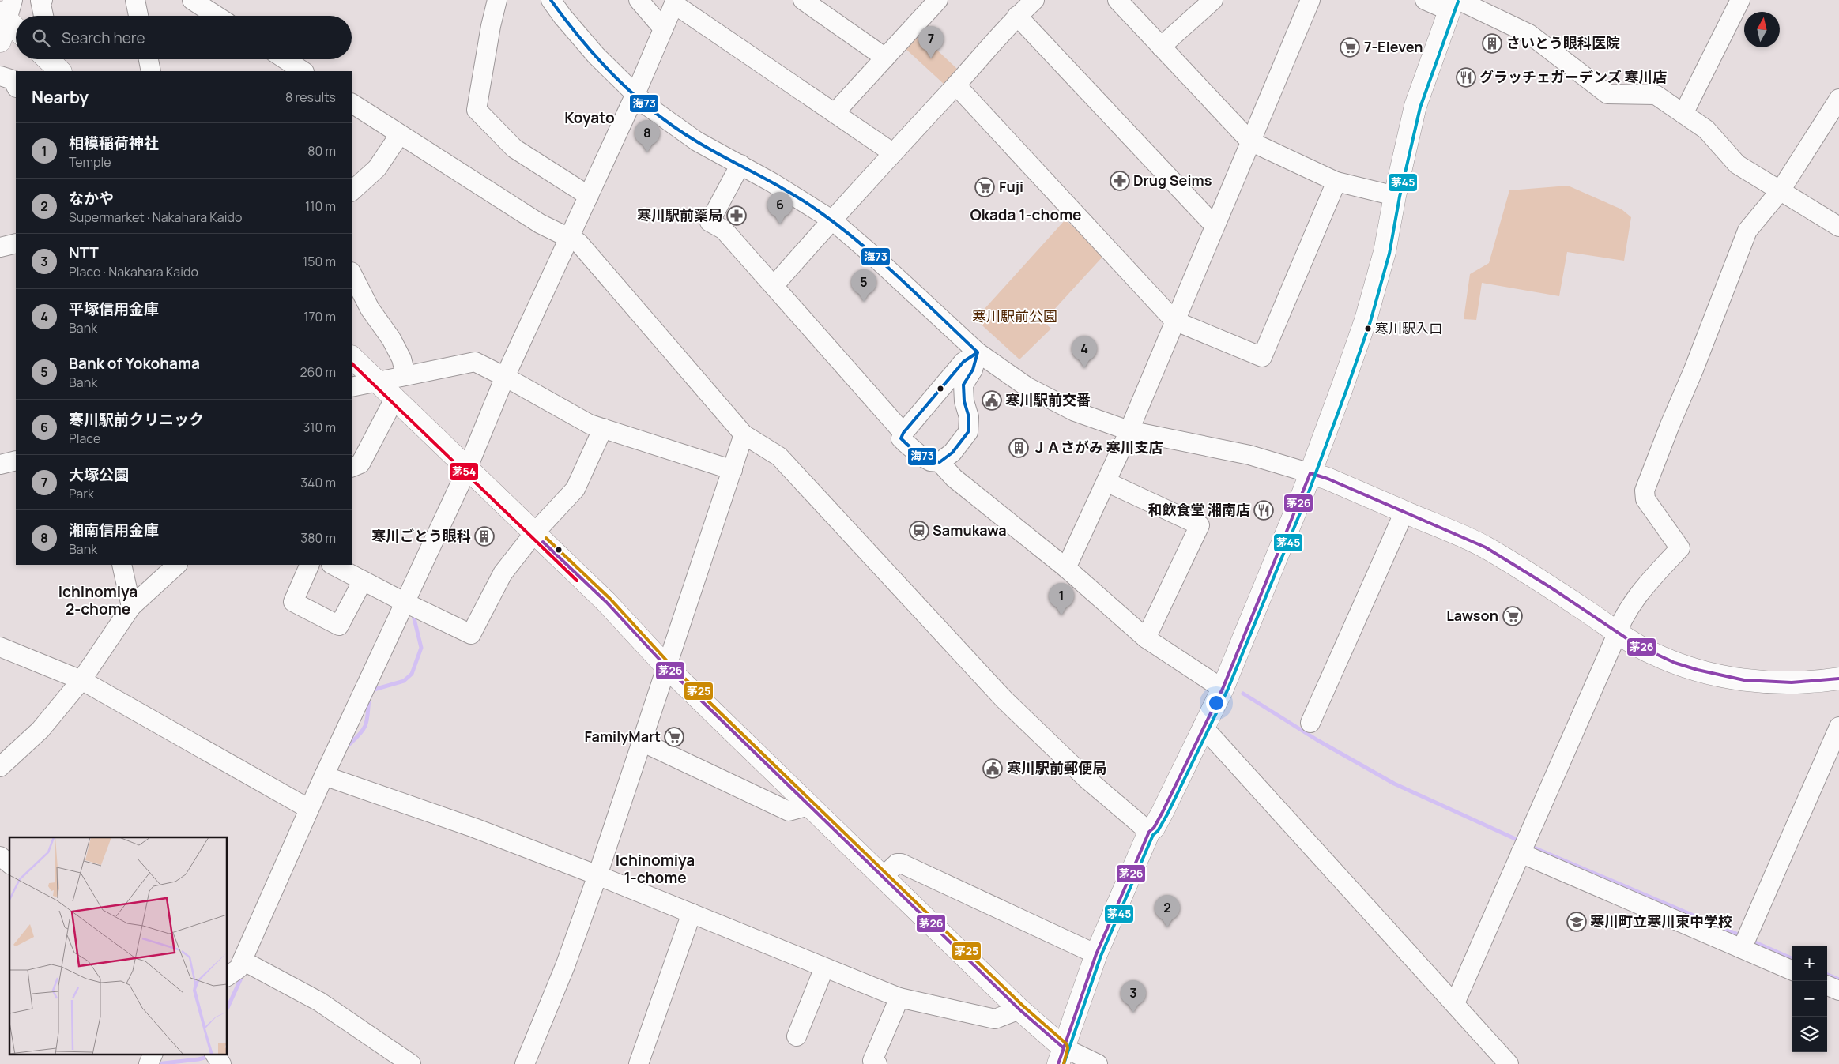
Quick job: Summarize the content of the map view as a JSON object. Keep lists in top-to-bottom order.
{
  "districts": [
    "Koyato",
    "Okada 1-chome",
    "Ichinomiya 2-chome",
    "Ichinomiya 1-chome"
  ],
  "parks": ["寒川駅前公園"],
  "places": {
    "building": ["さいとう眼科医院", "ＪＡさがみ 寒川支店", "寒川ごとう眼科"],
    "supermarket": [
      "7-Eleven",
      "Fuji",
      "Lawson",
      "FamilyMart"
    ],
    "restaurant": ["グラッチェガーデンズ 寒川店", "和飲食堂 湘南店"],
    "pharmacy": ["Drug Seims", "寒川駅前薬局"],
    "other": ["寒川駅入口"],
    "public building": ["寒川駅前交番", "寒川駅前郵便局"],
    "station": ["Samukawa"],
    "school or university": ["寒川町立寒川東中学校"]
  },
  "lines": [
    "transit line 海73",
    "transit line 茅45",
    "transit line 茅54",
    "transit line 茅26",
    "transit line 茅25"
  ],
  "north": "top",
  "page": {
    "search": "Search here",
    "pins": [
      "7",
      "8",
      "6",
      "5",
      "4",
      "1",
      "2",
      "3"
    ],
    "heading": ["Nearby", "8 results"],
    "list": [
      {
        "mark": "1",
        "name": "相模稲荷神社",
        "note": "Temple",
        "value": "80 m"
      },
      {
        "mark": "2",
        "name": "なかや",
        "note": "Supermarket · Nakahara Kaido",
        "value": "110 m"
      },
      {
        "mark": "3",
        "name": "NTT",
        "note": "Place · Nakahara Kaido",
        "value": "150 m"
      },
      {
        "mark": "4",
        "name": "平塚信用金庫",
        "note": "Bank",
        "value": "170 m"
      },
      {
        "mark": "5",
        "name": "Bank of Yokohama",
        "note": "Bank",
        "value": "260 m"
      },
      {
        "mark": "6",
        "name": "寒川駅前クリニック",
        "note": "Place",
        "value": "310 m"
      },
      {
        "mark": "7",
        "name": "大塚公園",
        "note": "Park",
        "value": "340 m"
      },
      {
        "mark": "8",
        "name": "湘南信用金庫",
        "note": "Bank",
        "value": "380 m"
      }
    ],
    "map_buttons": ["+", "−"]
  }
}
